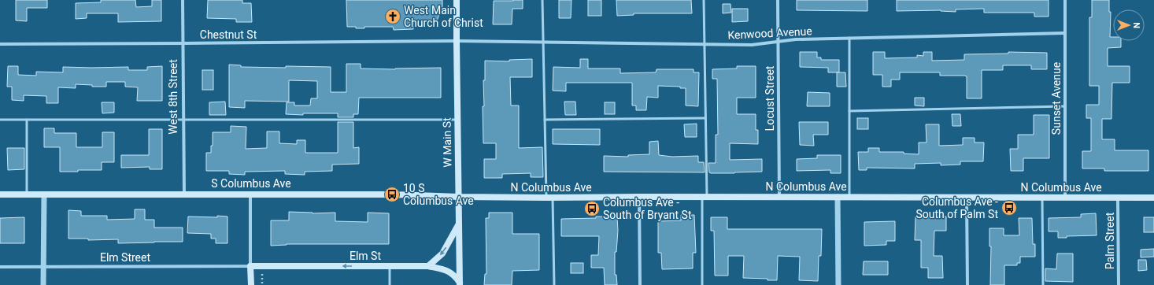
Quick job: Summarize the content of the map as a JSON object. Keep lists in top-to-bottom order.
{
  "streets": {
    "main road": [
      "W Main St",
      "S Columbus Ave",
      "N Columbus Ave",
      "Elm St"
    ],
    "street": [
      "Kenwood Avenue",
      "Chestnut St",
      "West 8th Street",
      "Locust Street",
      "Sunset Avenue",
      "Palm Street",
      "Elm Street"
    ]
  },
  "crossings": [
    ["Kenwood Avenue", "Chestnut St"],
    ["Kenwood Avenue", "Locust Street"],
    ["Kenwood Avenue", "Sunset Avenue"],
    ["Kenwood Avenue", "W Main St"],
    ["Chestnut St", "West 8th Street"],
    ["Chestnut St", "W Main St"],
    ["West 8th Street", "S Columbus Ave"],
    ["Locust Street", "N Columbus Ave"],
    ["Sunset Avenue", "N Columbus Ave"],
    ["W Main St", "S Columbus Ave"],
    ["W Main St", "N Columbus Ave"],
    ["W Main St", "Elm St"],
    ["S Columbus Ave", "N Columbus Ave"],
    ["N Columbus Ave", "Palm Street"],
    ["Elm St", "Elm Street"]
  ],
  "one_way": ["Elm St"],
  "places": {
    "church": ["West Main Church of Christ"],
    "bus stop": ["10 S Columbus Ave", "Columbus Ave - South of Palm St", "Columbus Ave - South of Bryant St"]
  },
  "north": "right"
}
